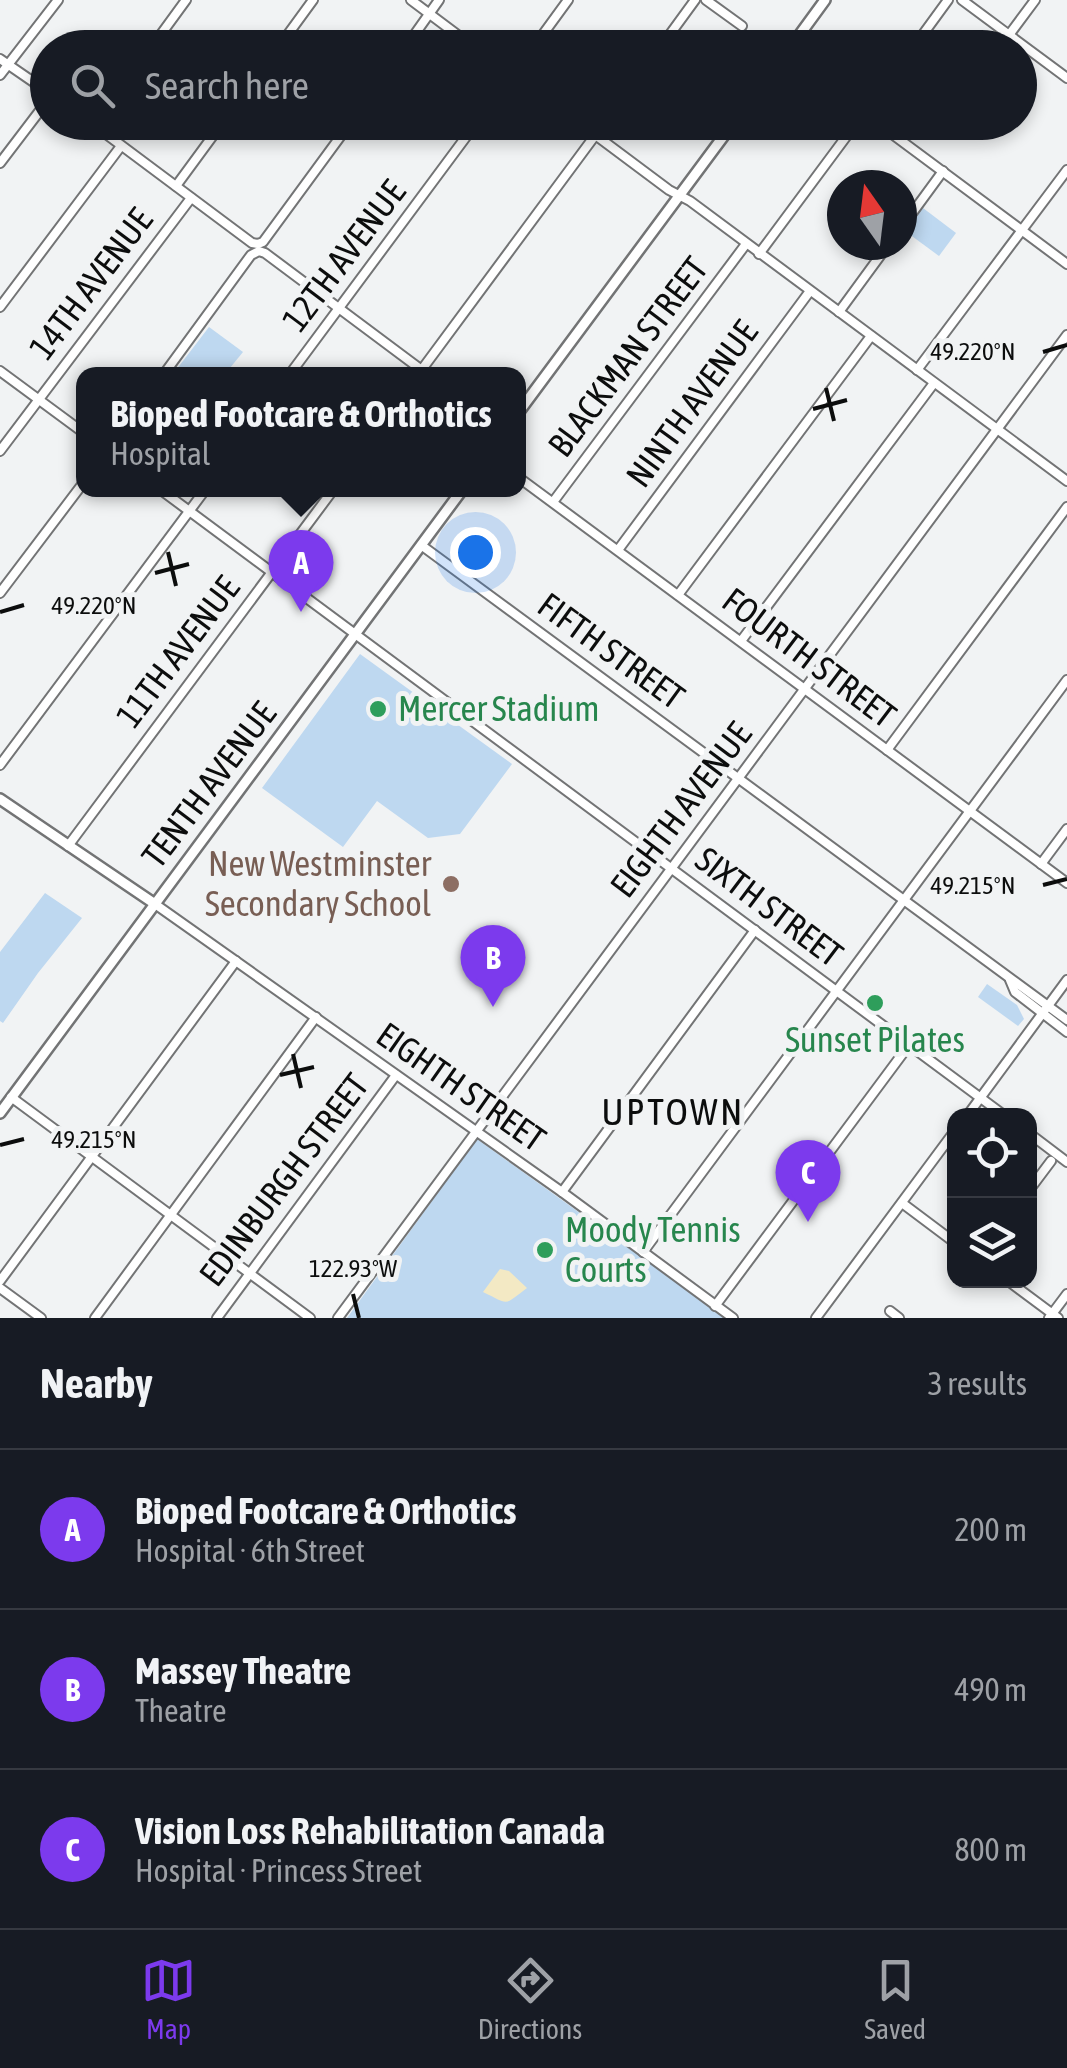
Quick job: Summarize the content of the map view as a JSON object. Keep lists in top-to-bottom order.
{
  "streets": {
    "main road": ["TENTH AVENUE"],
    "street": [
      "12TH AVENUE",
      "14TH AVENUE",
      "BLACKMAN STREET",
      "NINTH AVENUE",
      "FIFTH STREET",
      "11TH AVENUE",
      "FOURTH STREET",
      "EIGHTH AVENUE",
      "SIXTH STREET",
      "EIGHTH STREET",
      "EDINBURGH STREET"
    ]
  },
  "crossings": [
    ["BLACKMAN STREET", "FOURTH STREET"],
    ["NINTH AVENUE", "FOURTH STREET"],
    ["FIFTH STREET", "TENTH AVENUE"],
    ["FIFTH STREET", "EIGHTH AVENUE"],
    ["11TH AVENUE", "SIXTH STREET"],
    ["FOURTH STREET", "EIGHTH AVENUE"],
    ["TENTH AVENUE", "SIXTH STREET"],
    ["TENTH AVENUE", "EIGHTH STREET"],
    ["EIGHTH AVENUE", "SIXTH STREET"],
    ["EIGHTH AVENUE", "EIGHTH STREET"],
    ["EIGHTH STREET", "EDINBURGH STREET"]
  ],
  "districts": ["UPTOWN"],
  "places": [
    "Mercer Stadium",
    "New Westminster Secondary School",
    "Sunset Pilates",
    "Moody Tennis Courts"
  ],
  "north": "top",
  "page": {
    "search": "Search here",
    "popup": ["Bioped Footcare & Orthotics", "Hospital"],
    "pins": ["A", "B", "C"],
    "heading": ["Nearby", "3 results"],
    "list": [
      {
        "mark": "A",
        "name": "Bioped Footcare & Orthotics",
        "note": "Hospital · 6th Street",
        "value": "200 m"
      },
      {
        "mark": "B",
        "name": "Massey Theatre",
        "note": "Theatre",
        "value": "490 m"
      },
      {
        "mark": "C",
        "name": "Vision Loss Rehabilitation Canada",
        "note": "Hospital · Princess Street",
        "value": "800 m"
      }
    ],
    "nav": ["Map", "Directions", "Saved"]
  },
  "coordinates": ["49.220°N", "49.215°N", "122.93°W"]
}
